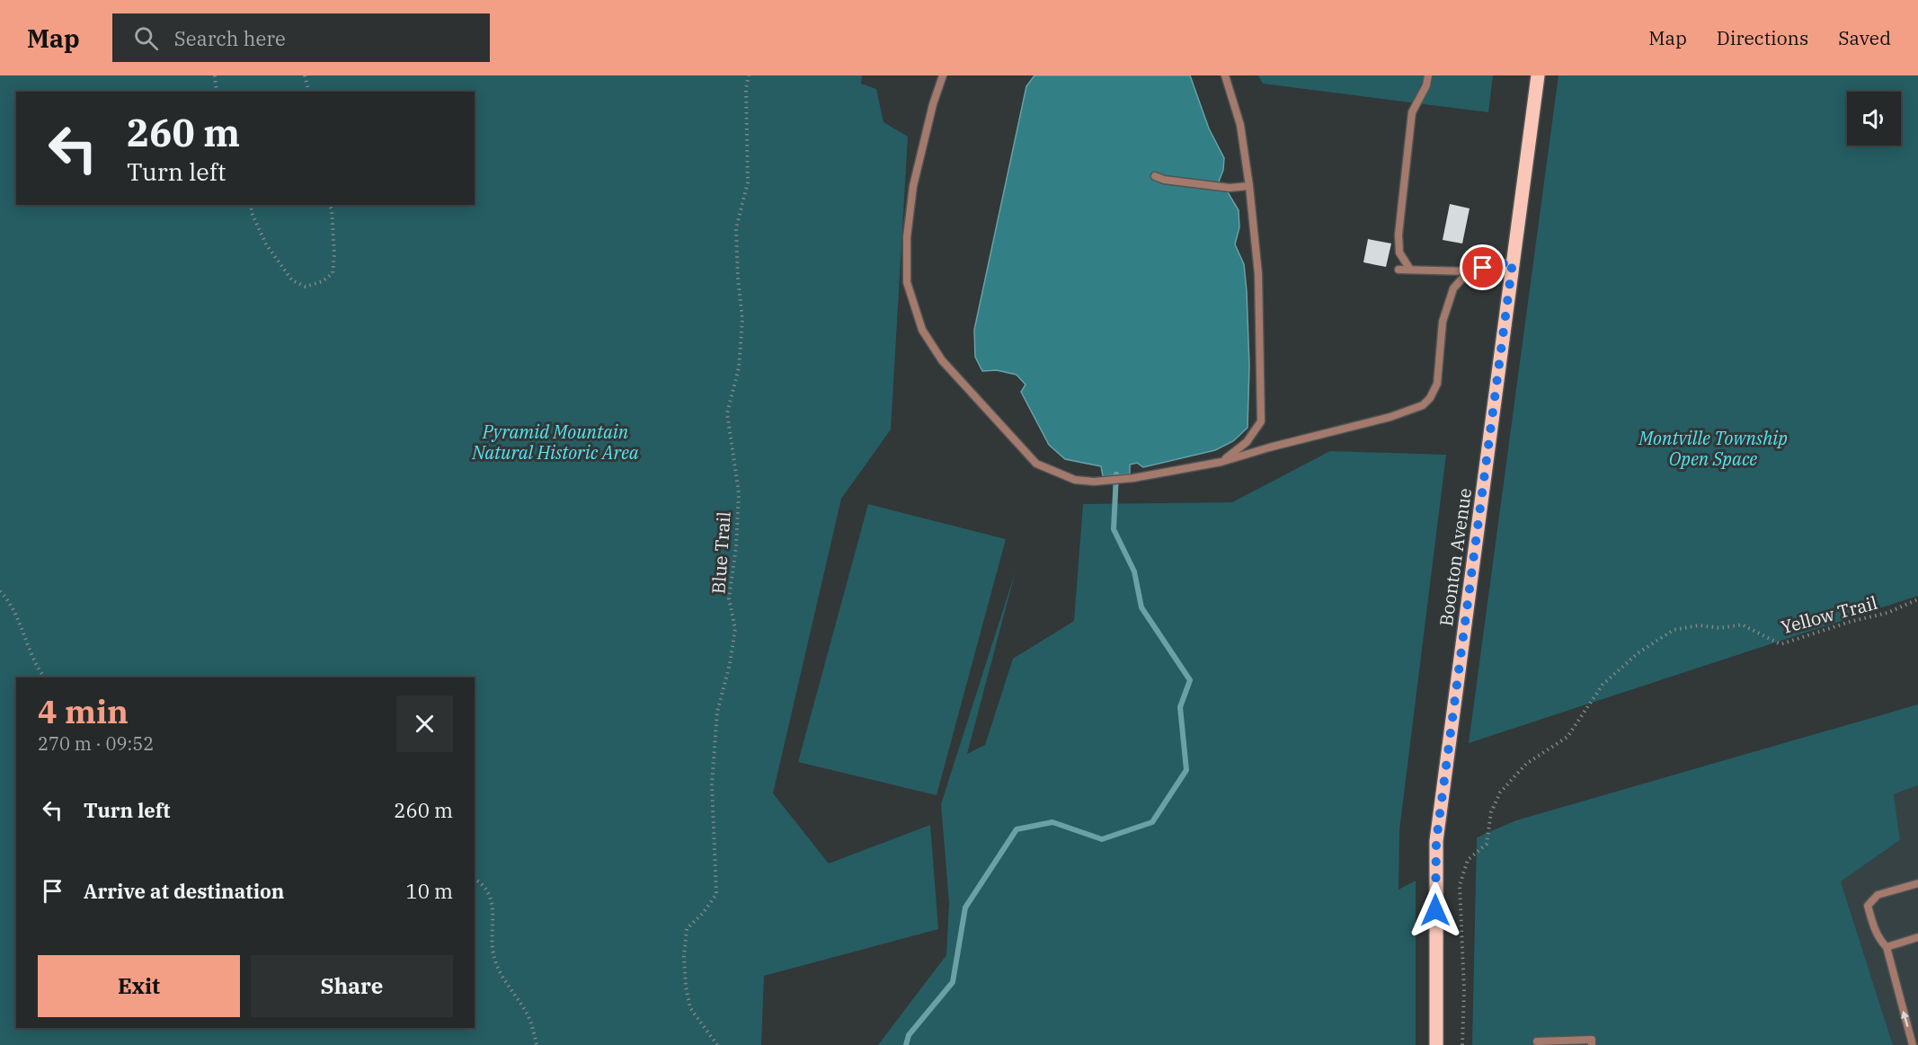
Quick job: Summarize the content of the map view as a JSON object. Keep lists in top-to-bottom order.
{
  "streets": {
    "main road": ["Boonton Avenue"],
    "path": ["Blue Trail", "Yellow Trail"]
  },
  "parks": ["Pyramid Mountain Natural Historic Area", "Montville Township Open Space"],
  "page": {
    "header": "Map",
    "search": "Search here",
    "nav": ["Map", "Directions", "Saved"],
    "turn": ["260 m", "Turn left"],
    "heading": ["4 min", "270 m · 09:52"],
    "list": [
      {
        "name": "Turn left",
        "value": "260 m"
      },
      {
        "name": "Arrive at destination",
        "value": "10 m"
      }
    ],
    "buttons": ["Exit", "Share"]
  }
}
